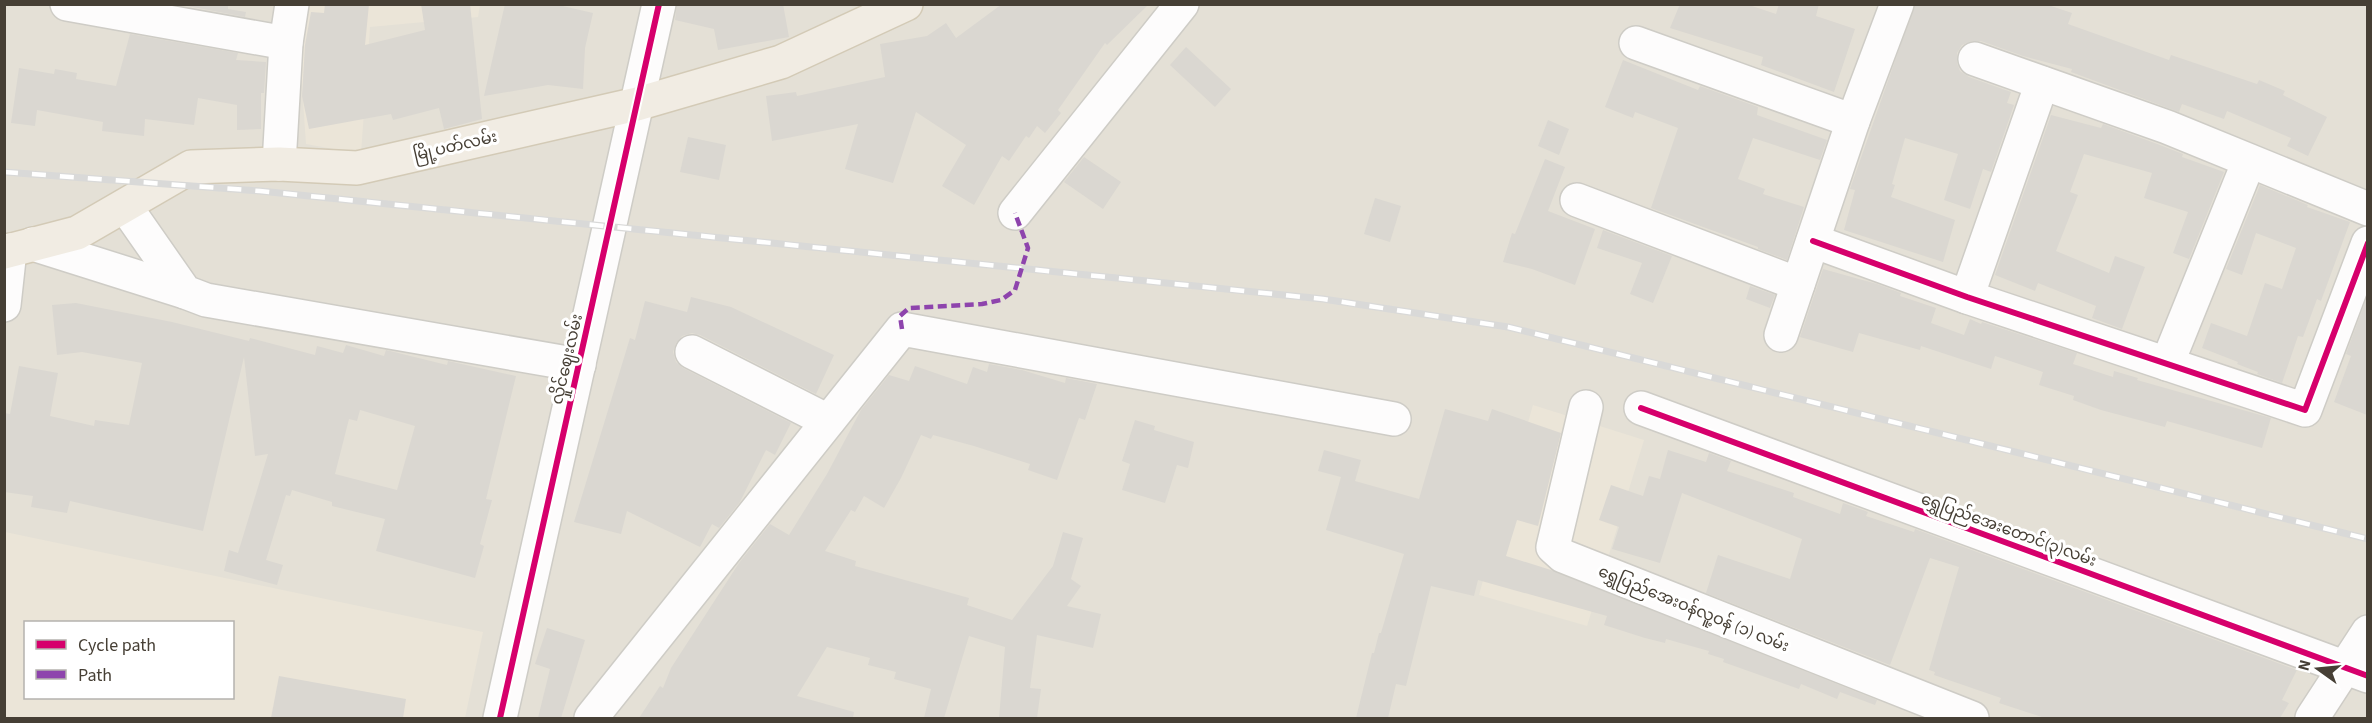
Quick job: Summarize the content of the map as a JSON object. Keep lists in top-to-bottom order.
{
  "streets": {
    "main road": ["မြို့ပတ်လမ်း"],
    "street": ["လှိုင်ဈေးလမ်း", "ရွှေပြည်အေးတောင်(၃)လမ်း", "ရွှေပြည်အေးဝန်လူ့ဝန် (၁) လမ်း"]
  },
  "crossings": [
    ["မြို့ပတ်လမ်း", "လှိုင်ဈေးလမ်း"]
  ],
  "legend": ["Cycle path", "Path"],
  "north": "left"
}
